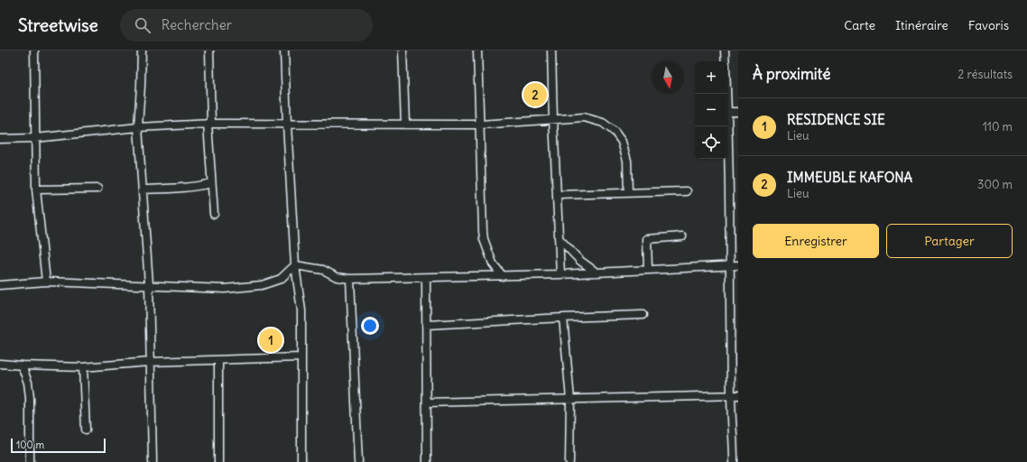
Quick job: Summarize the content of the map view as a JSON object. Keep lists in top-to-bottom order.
{
  "scale_bar": "100 m",
  "north": "bottom",
  "page": {
    "header": "Streetwise",
    "search": "Rechercher",
    "nav": ["Carte", "Itinéraire", "Favoris"],
    "heading": ["À proximité", "2 résultats"],
    "map_buttons": ["+", "−"],
    "pins": ["2", "1"],
    "list": [
      {
        "mark": "1",
        "name": "RESIDENCE SIE",
        "note": "Lieu",
        "value": "110 m"
      },
      {
        "mark": "2",
        "name": "IMMEUBLE KAFONA",
        "note": "Lieu",
        "value": "300 m"
      }
    ],
    "buttons": ["Enregistrer", "Partager"],
    "scale": "100 m"
  }
}
